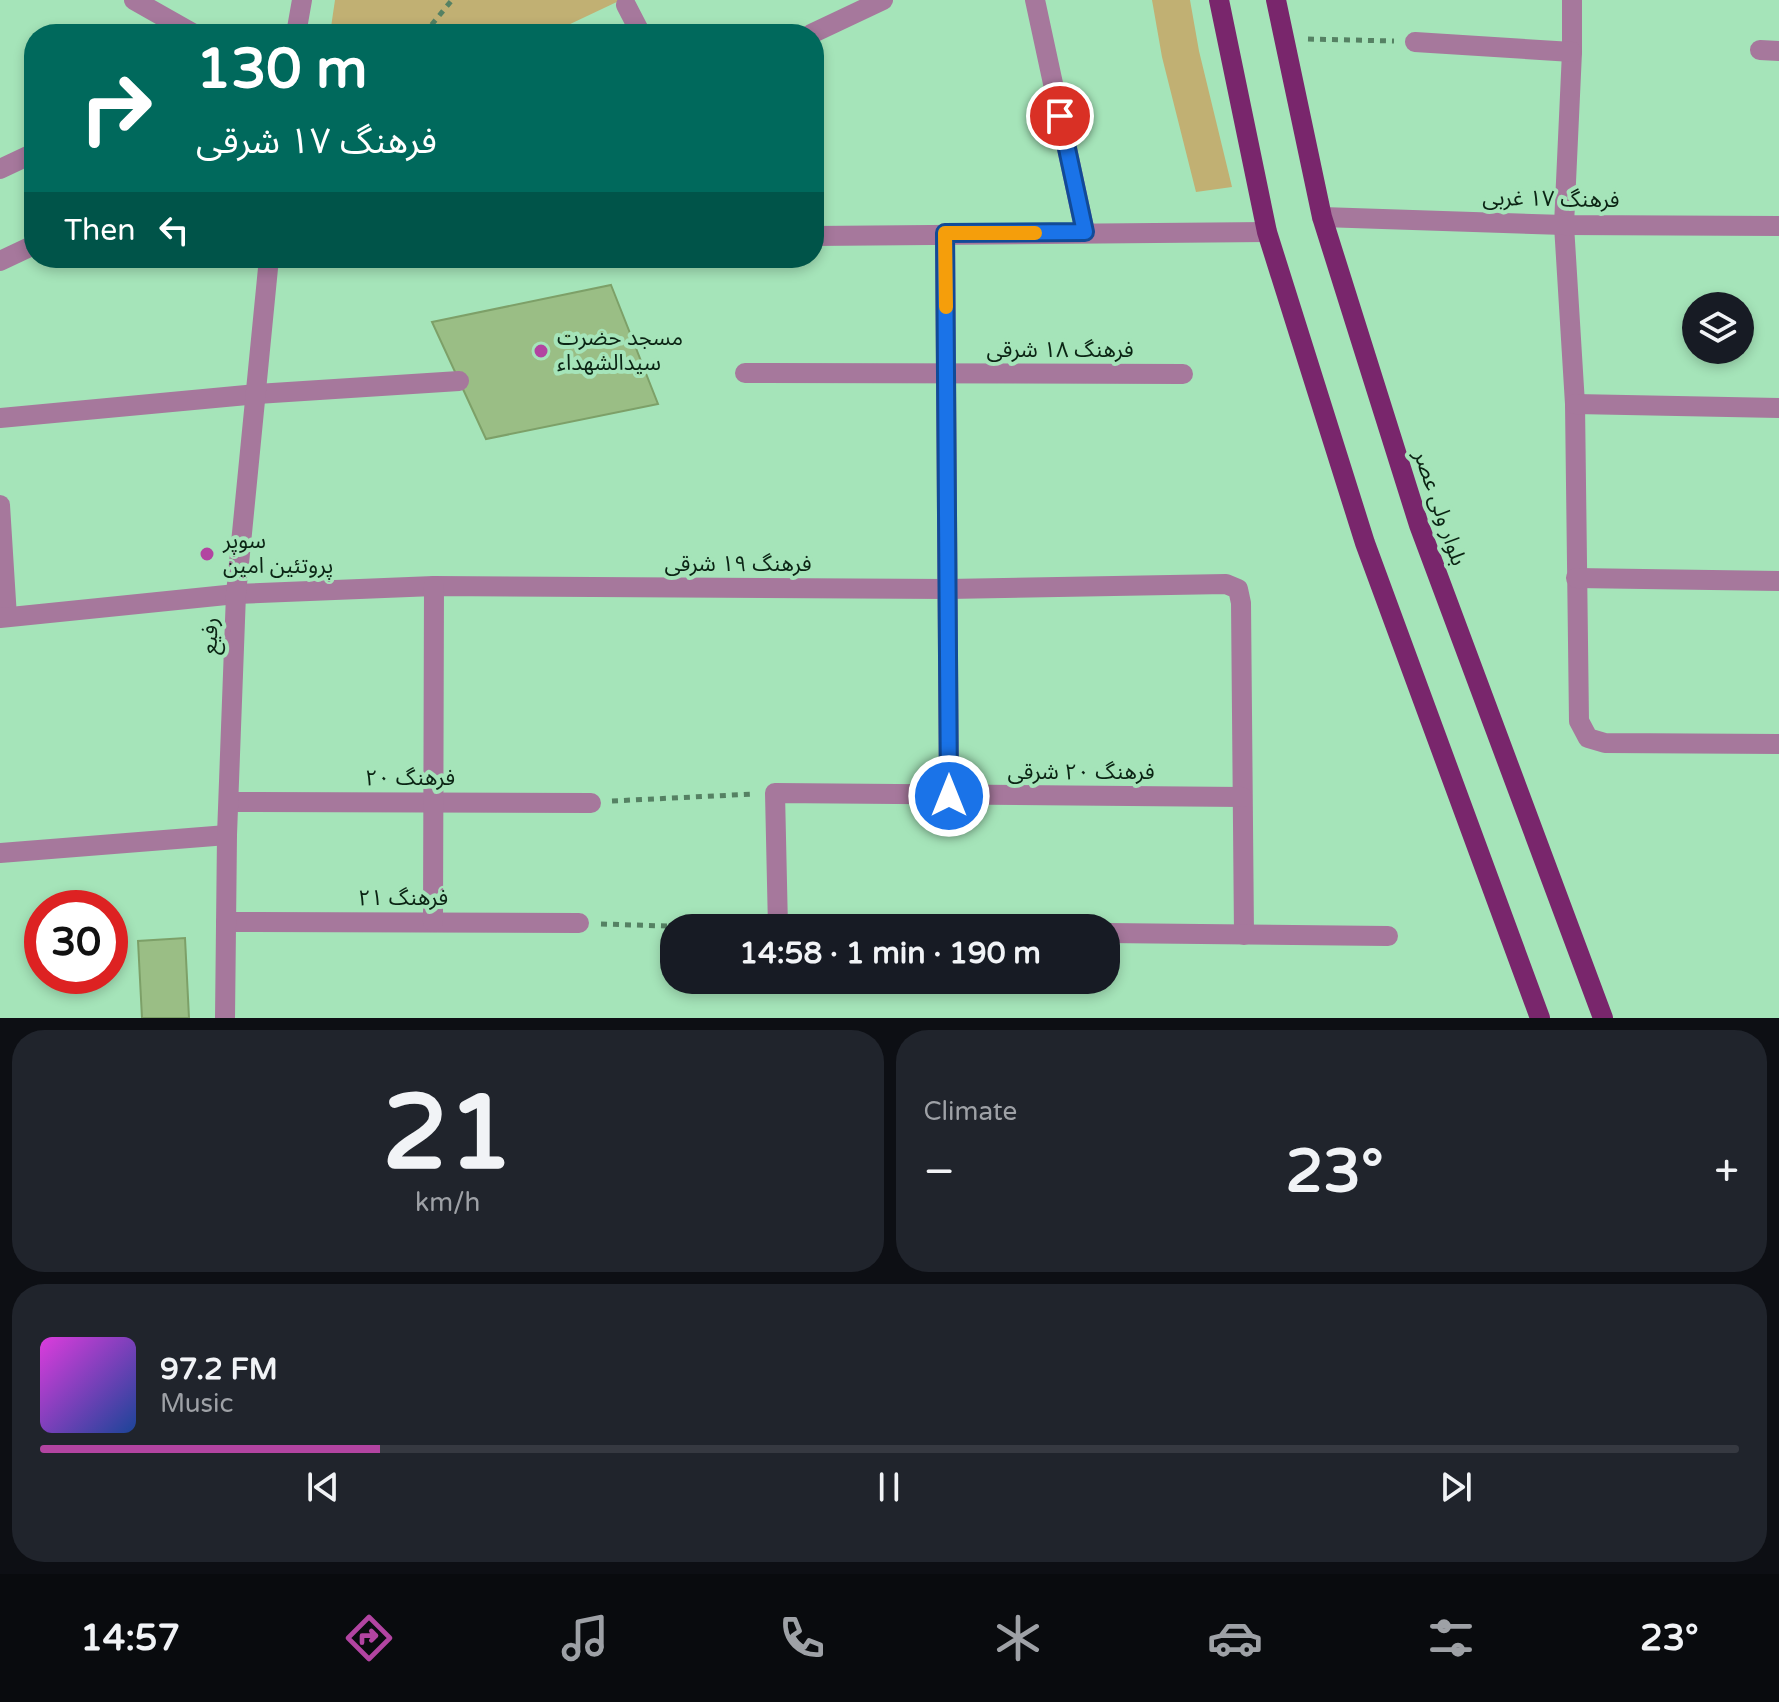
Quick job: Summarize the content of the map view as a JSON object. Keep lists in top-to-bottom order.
{
  "streets": {
    "main road": ["بلوار ولی عصر"],
    "street": [
      "فرهنگ ۱۷ غربی",
      "فرهنگ ۱۸ شرقی",
      "فرهنگ ۱۹ شرقی",
      "رفیع",
      "فرهنگ ۲۰ شرقی",
      "فرهنگ ۲۰",
      "فرهنگ ۲۱"
    ]
  },
  "crossings": [
    ["فرهنگ ۱۷ غربی", "بلوار ولی عصر"],
    ["فرهنگ ۱۹ شرقی", "رفیع"],
    ["فرهنگ ۱۹ شرقی", "فرهنگ ۲۰ شرقی"],
    ["رفیع", "فرهنگ ۲۰"],
    ["رفیع", "فرهنگ ۲۱"]
  ],
  "places": ["مسجد حضرت سیدالشهداء", "سوپر پروتئین امین"],
  "page": {
    "turn": ["130 m", "فرهنگ ۱۷ شرقی"],
    "then": "Then",
    "limit": "30",
    "trip": "14:58 · 1 min · 190 m",
    "tile": [
      ["21", "km/h"],
      "Climate"
    ],
    "heat": ["−", "23°", "+"],
    "song": ["97.2 FM", "Music"],
    "tabs": ["14:57", "23°"]
  }
}
